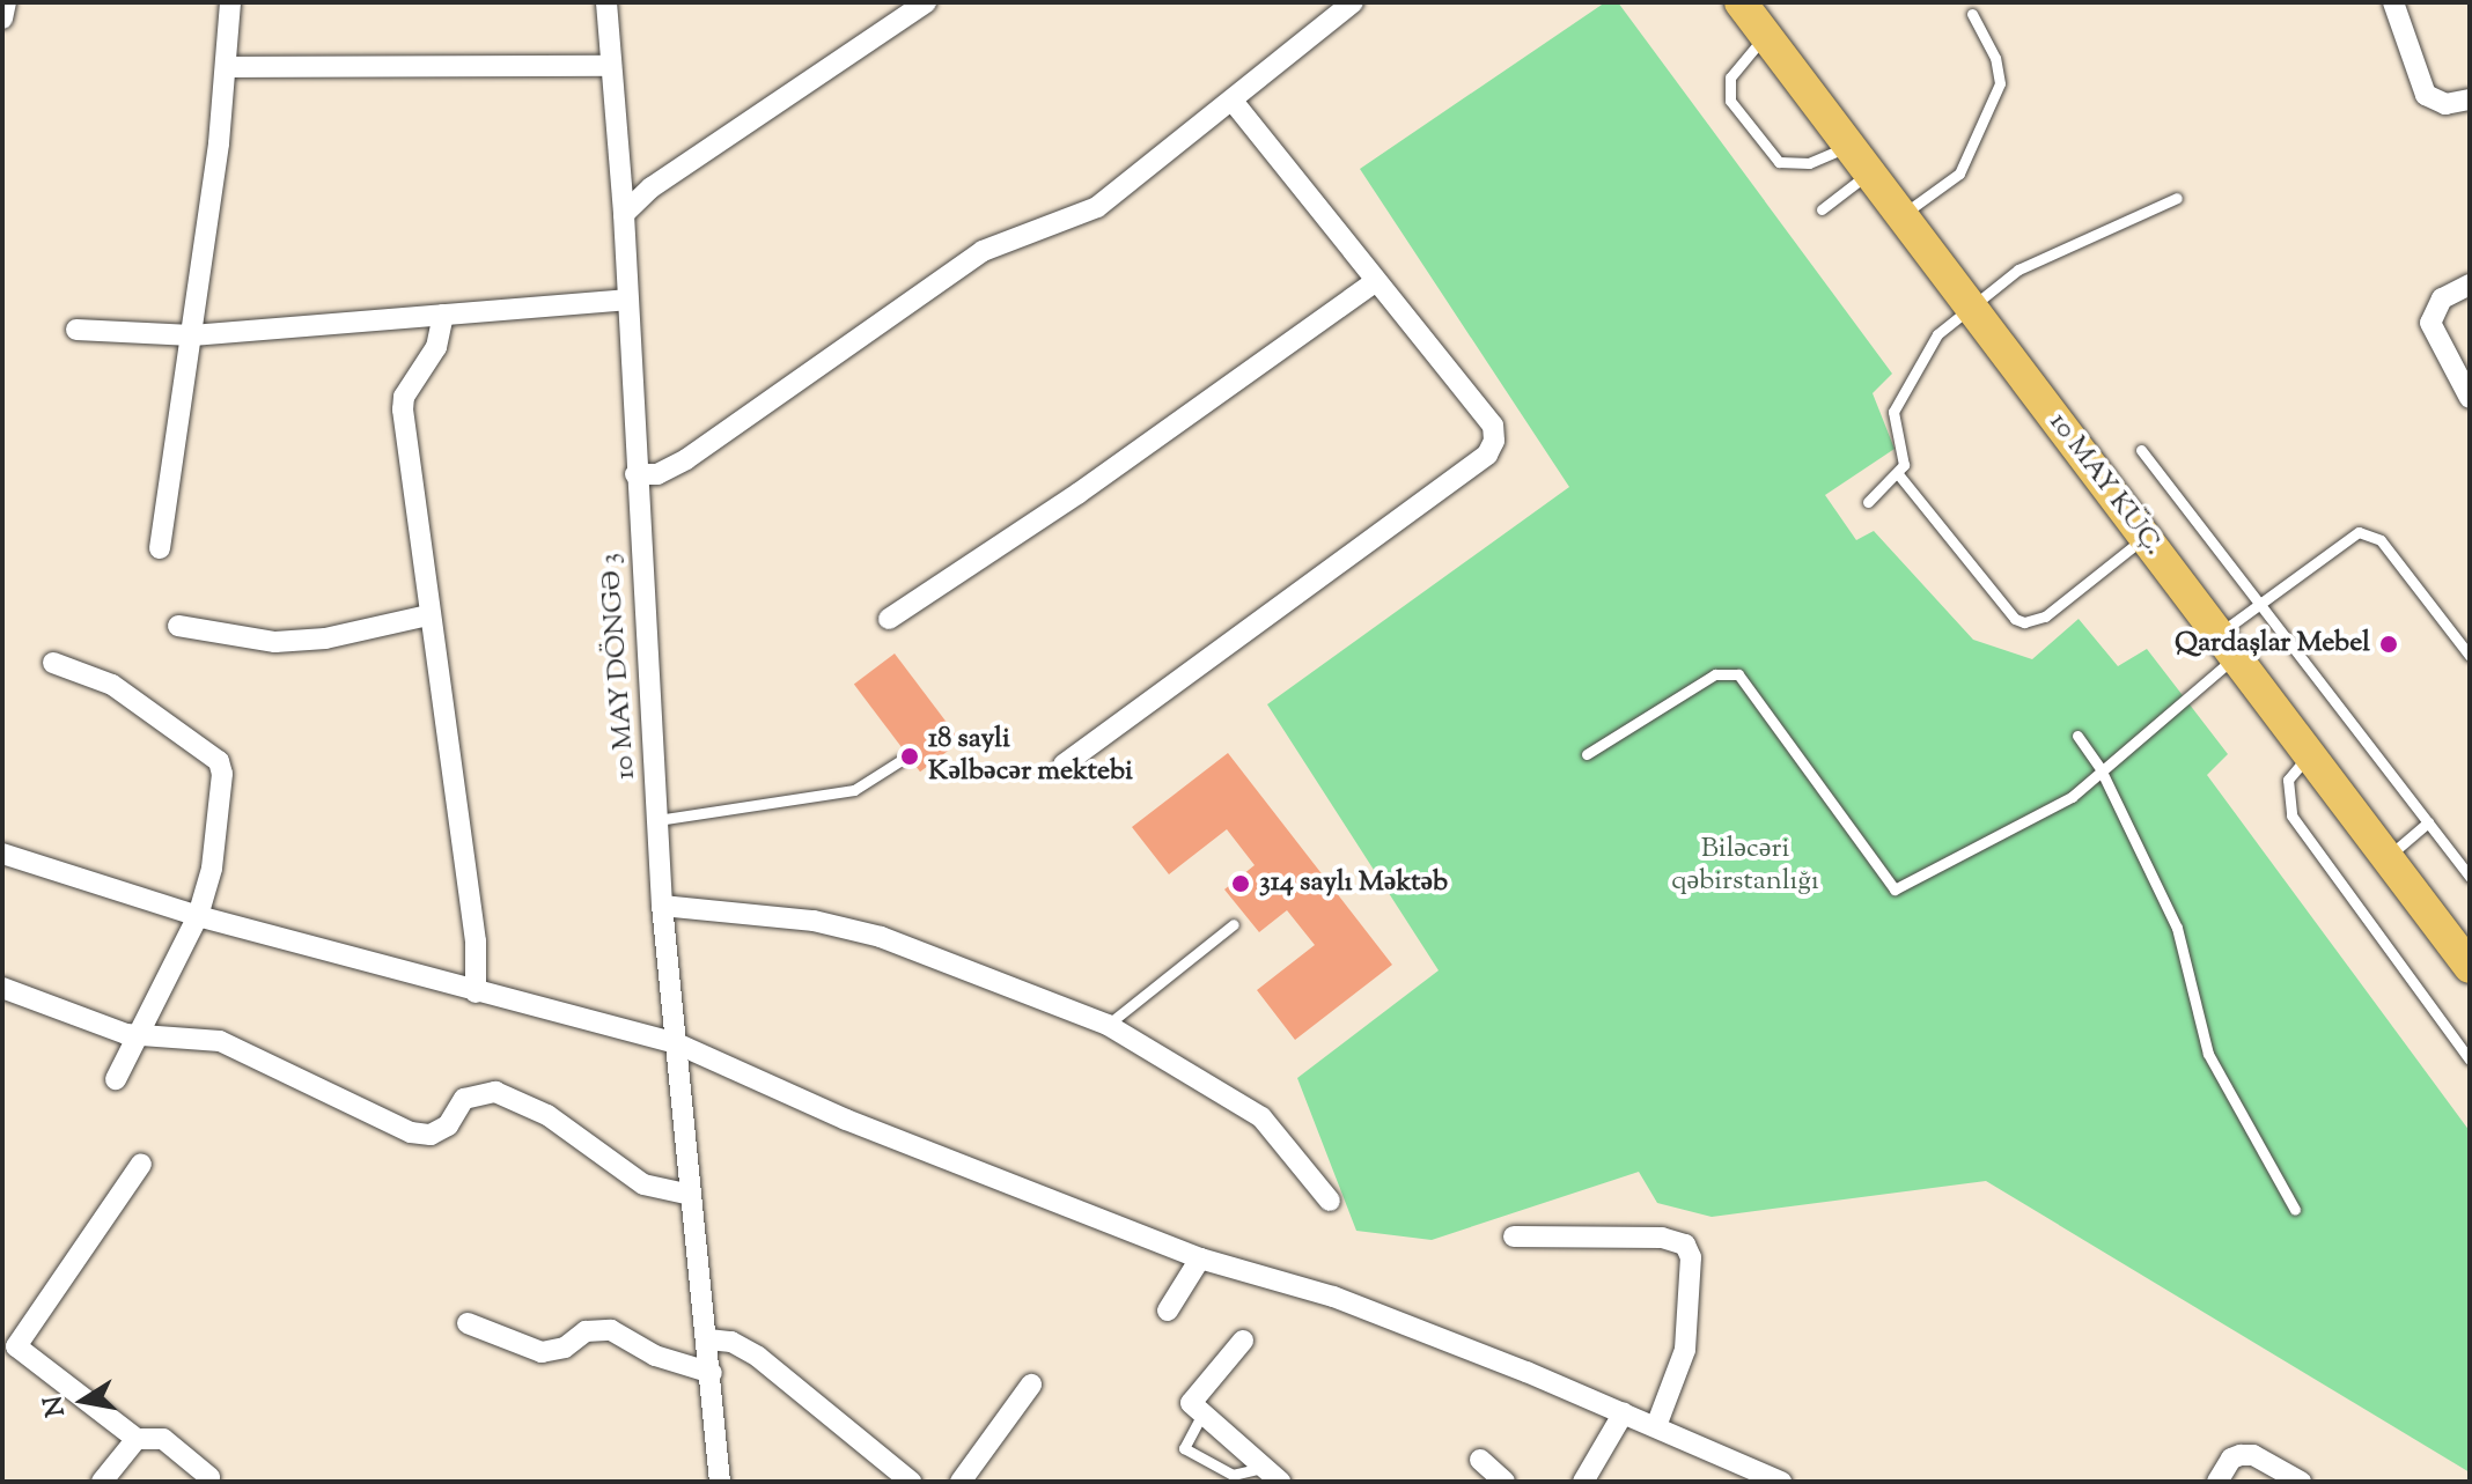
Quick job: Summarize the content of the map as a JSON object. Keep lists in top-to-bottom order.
{
  "streets": {
    "main road": ["10 MAY KÜÇ."],
    "street": ["10 MAY DÖNGƏ 3"]
  },
  "parks": ["Biləcəri qəbirstanlığı"],
  "places": ["Qardaşlar Mebel", "18 sayli Kəlbəcər mektebi", "314 saylı Məktəb"],
  "north": "left"
}
